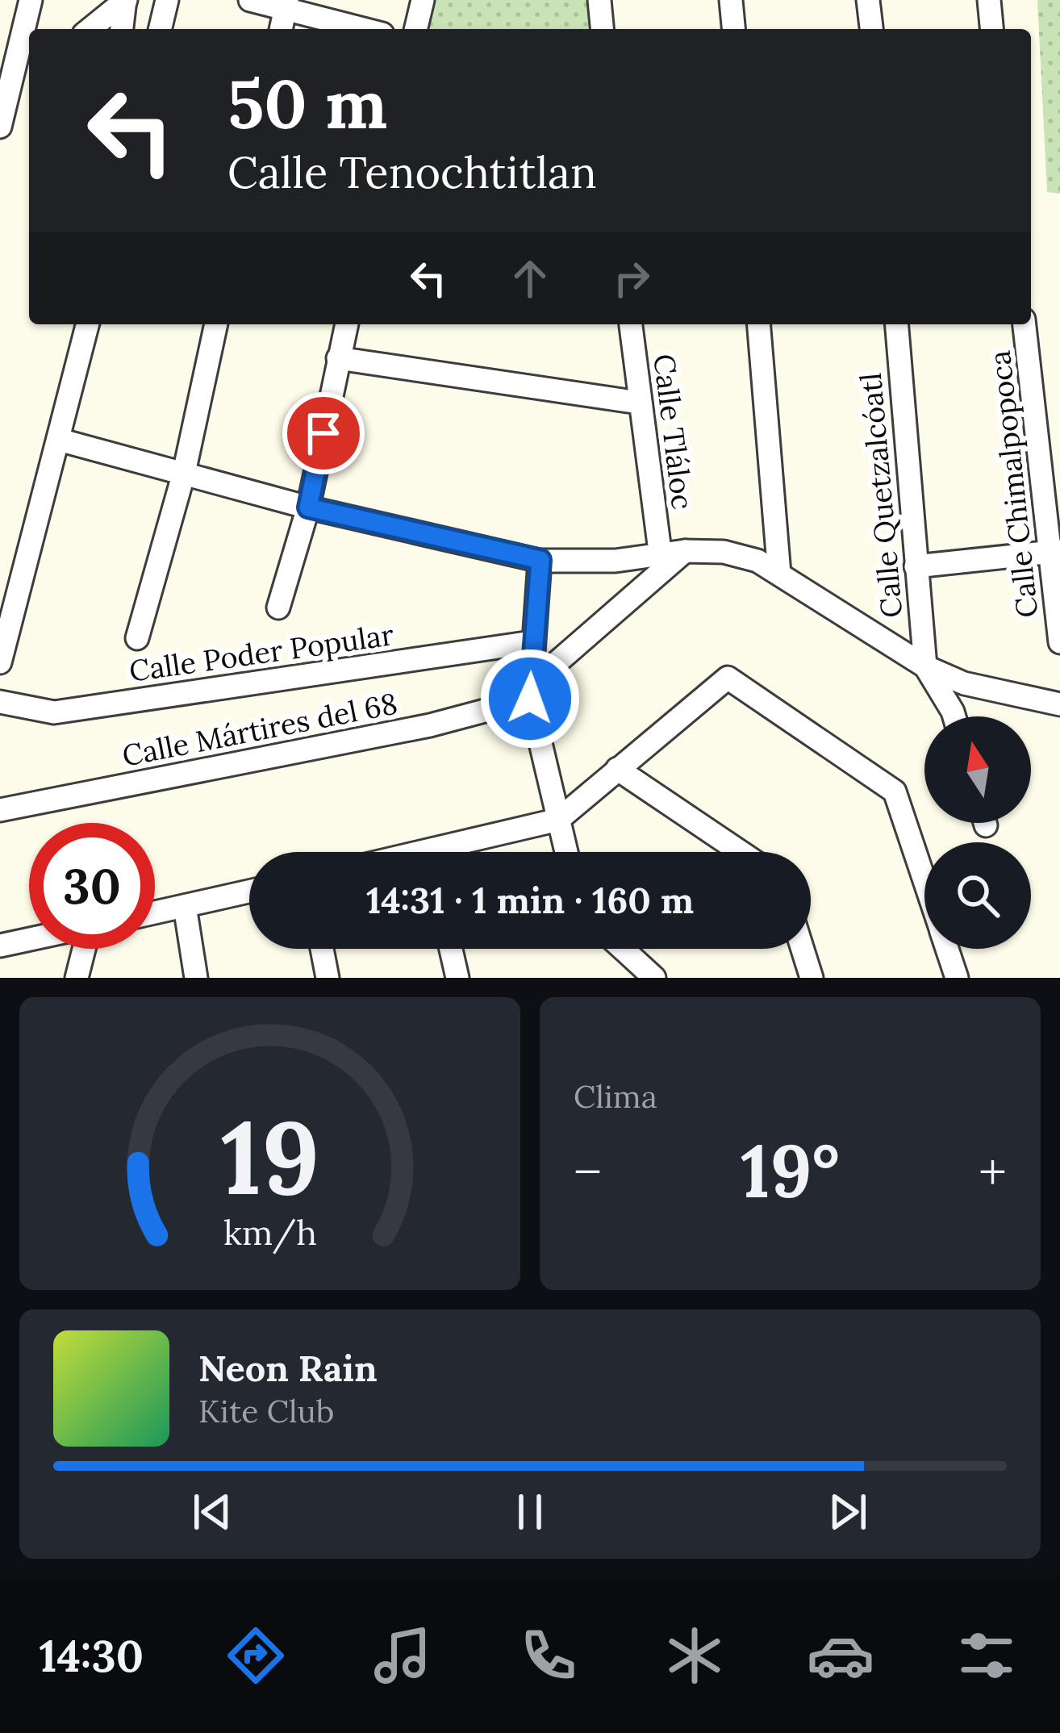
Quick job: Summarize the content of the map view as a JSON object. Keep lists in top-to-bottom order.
{
  "streets": {
    "street": [
      "Calle Tláloc",
      "Calle Chimalpopoca",
      "Calle Quetzalcóatl",
      "Calle Poder Popular",
      "Calle Mártires del 68"
    ]
  },
  "crossings": [
    ["Calle Tláloc", "Calle Quetzalcóatl"]
  ],
  "north": "top",
  "page": {
    "turn": ["50 m", "Calle Tenochtitlan"],
    "limit": "30",
    "trip": "14:31 · 1 min · 160 m",
    "tile": "Clima",
    "heat": ["−", "19°", "+"],
    "song": ["Neon Rain", "Kite Club"],
    "tabs": "14:30",
    "gauge": ["19", "km/h"]
  }
}
